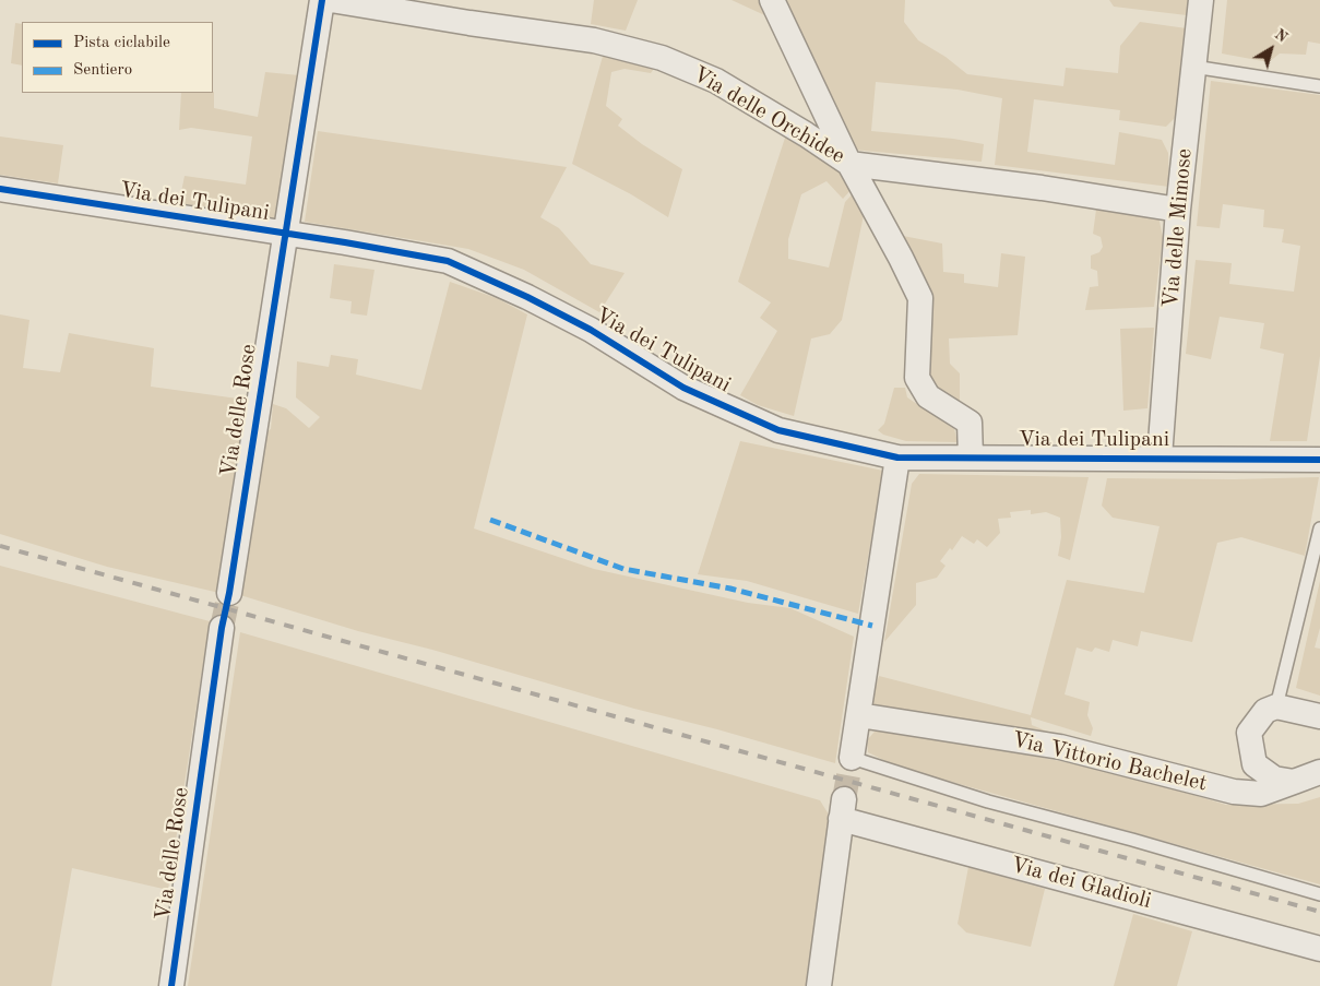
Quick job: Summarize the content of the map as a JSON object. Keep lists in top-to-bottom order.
{
  "streets": {
    "street": [
      "Via delle Orchidee",
      "Via dei Tulipani",
      "Via delle Mimose",
      "Via delle Rose",
      "Via Vittorio Bachelet",
      "Via dei Gladioli"
    ]
  },
  "crossings": [
    ["Via delle Orchidee", "Via delle Mimose"],
    ["Via dei Tulipani", "Via delle Mimose"],
    ["Via dei Tulipani", "Via delle Rose"]
  ],
  "legend": ["Pista ciclabile", "Sentiero"],
  "north": "top right"
}
